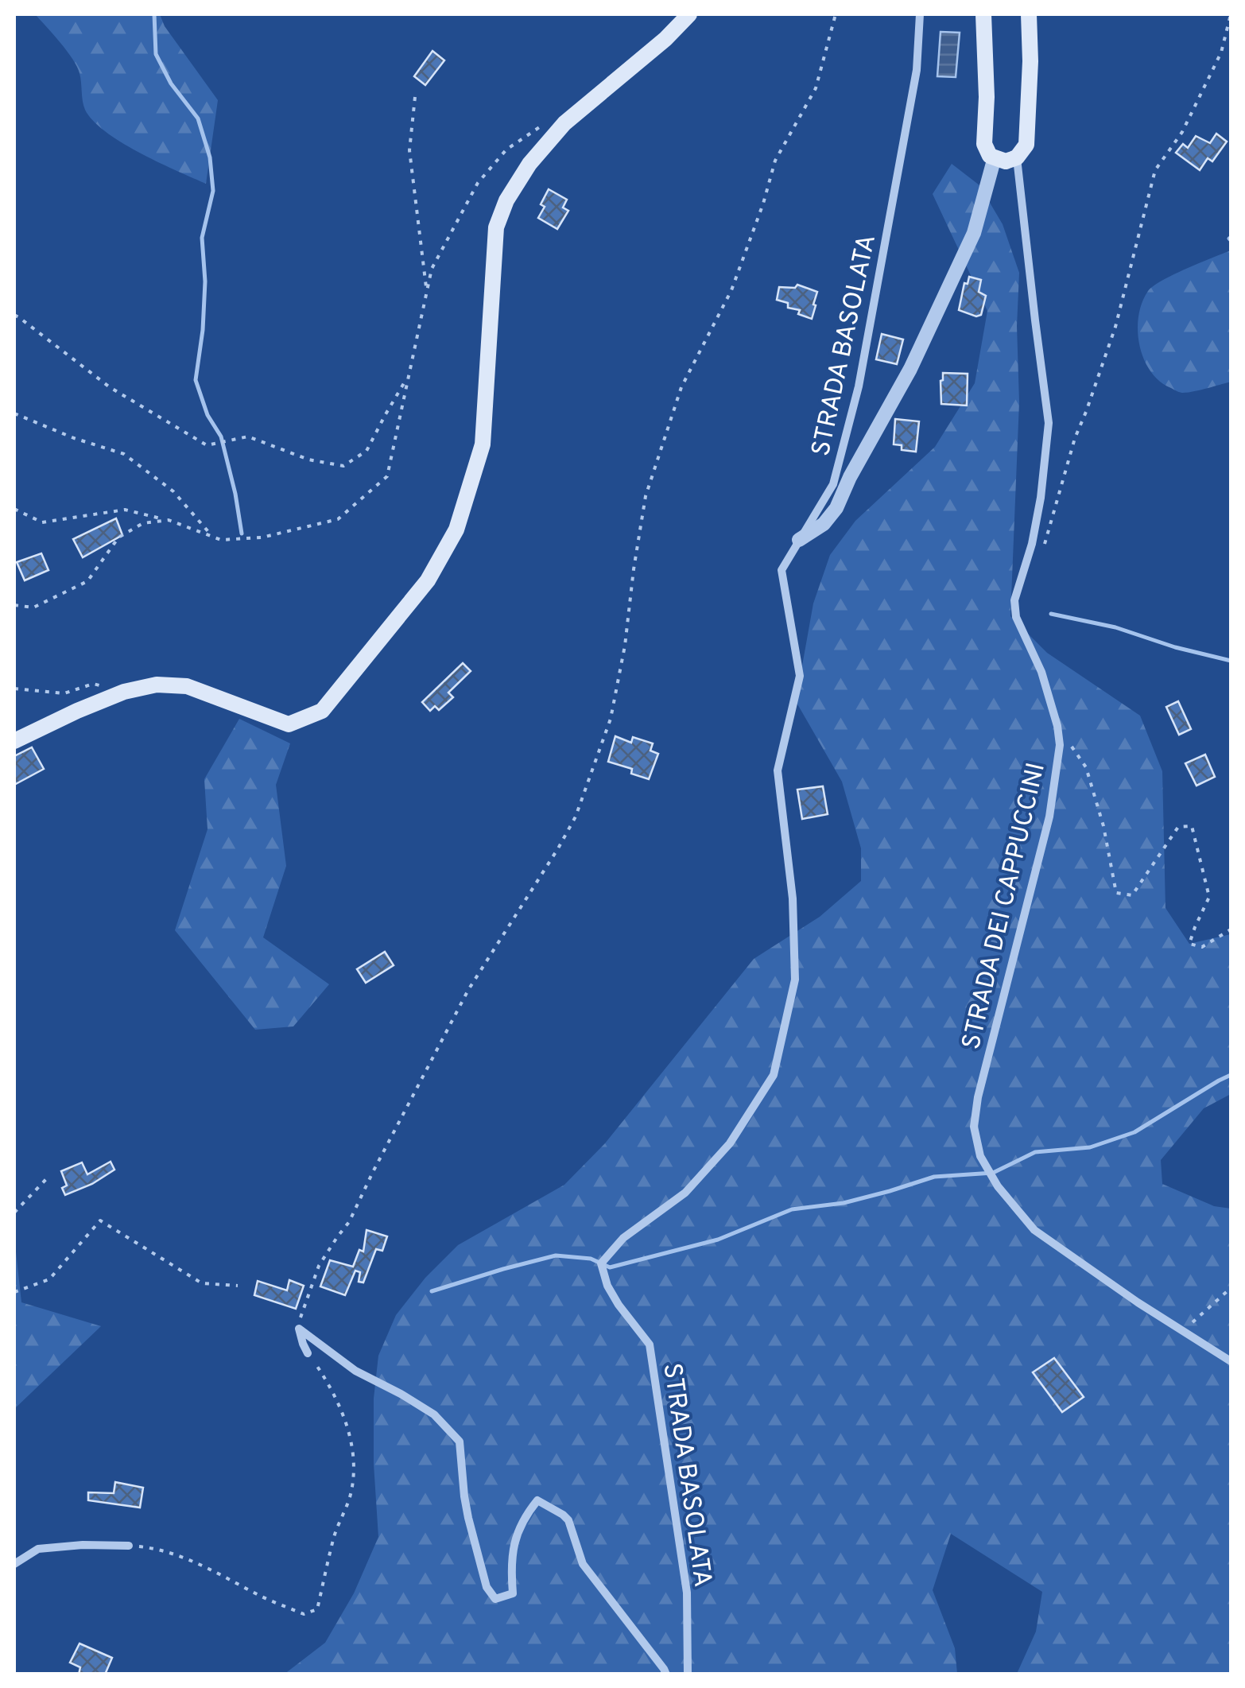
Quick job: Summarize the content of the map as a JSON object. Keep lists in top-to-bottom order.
{
  "streets": {
    "street": ["STRADA BASOLATA", "STRADA DEI CAPPUCCINI"]
  }
}
